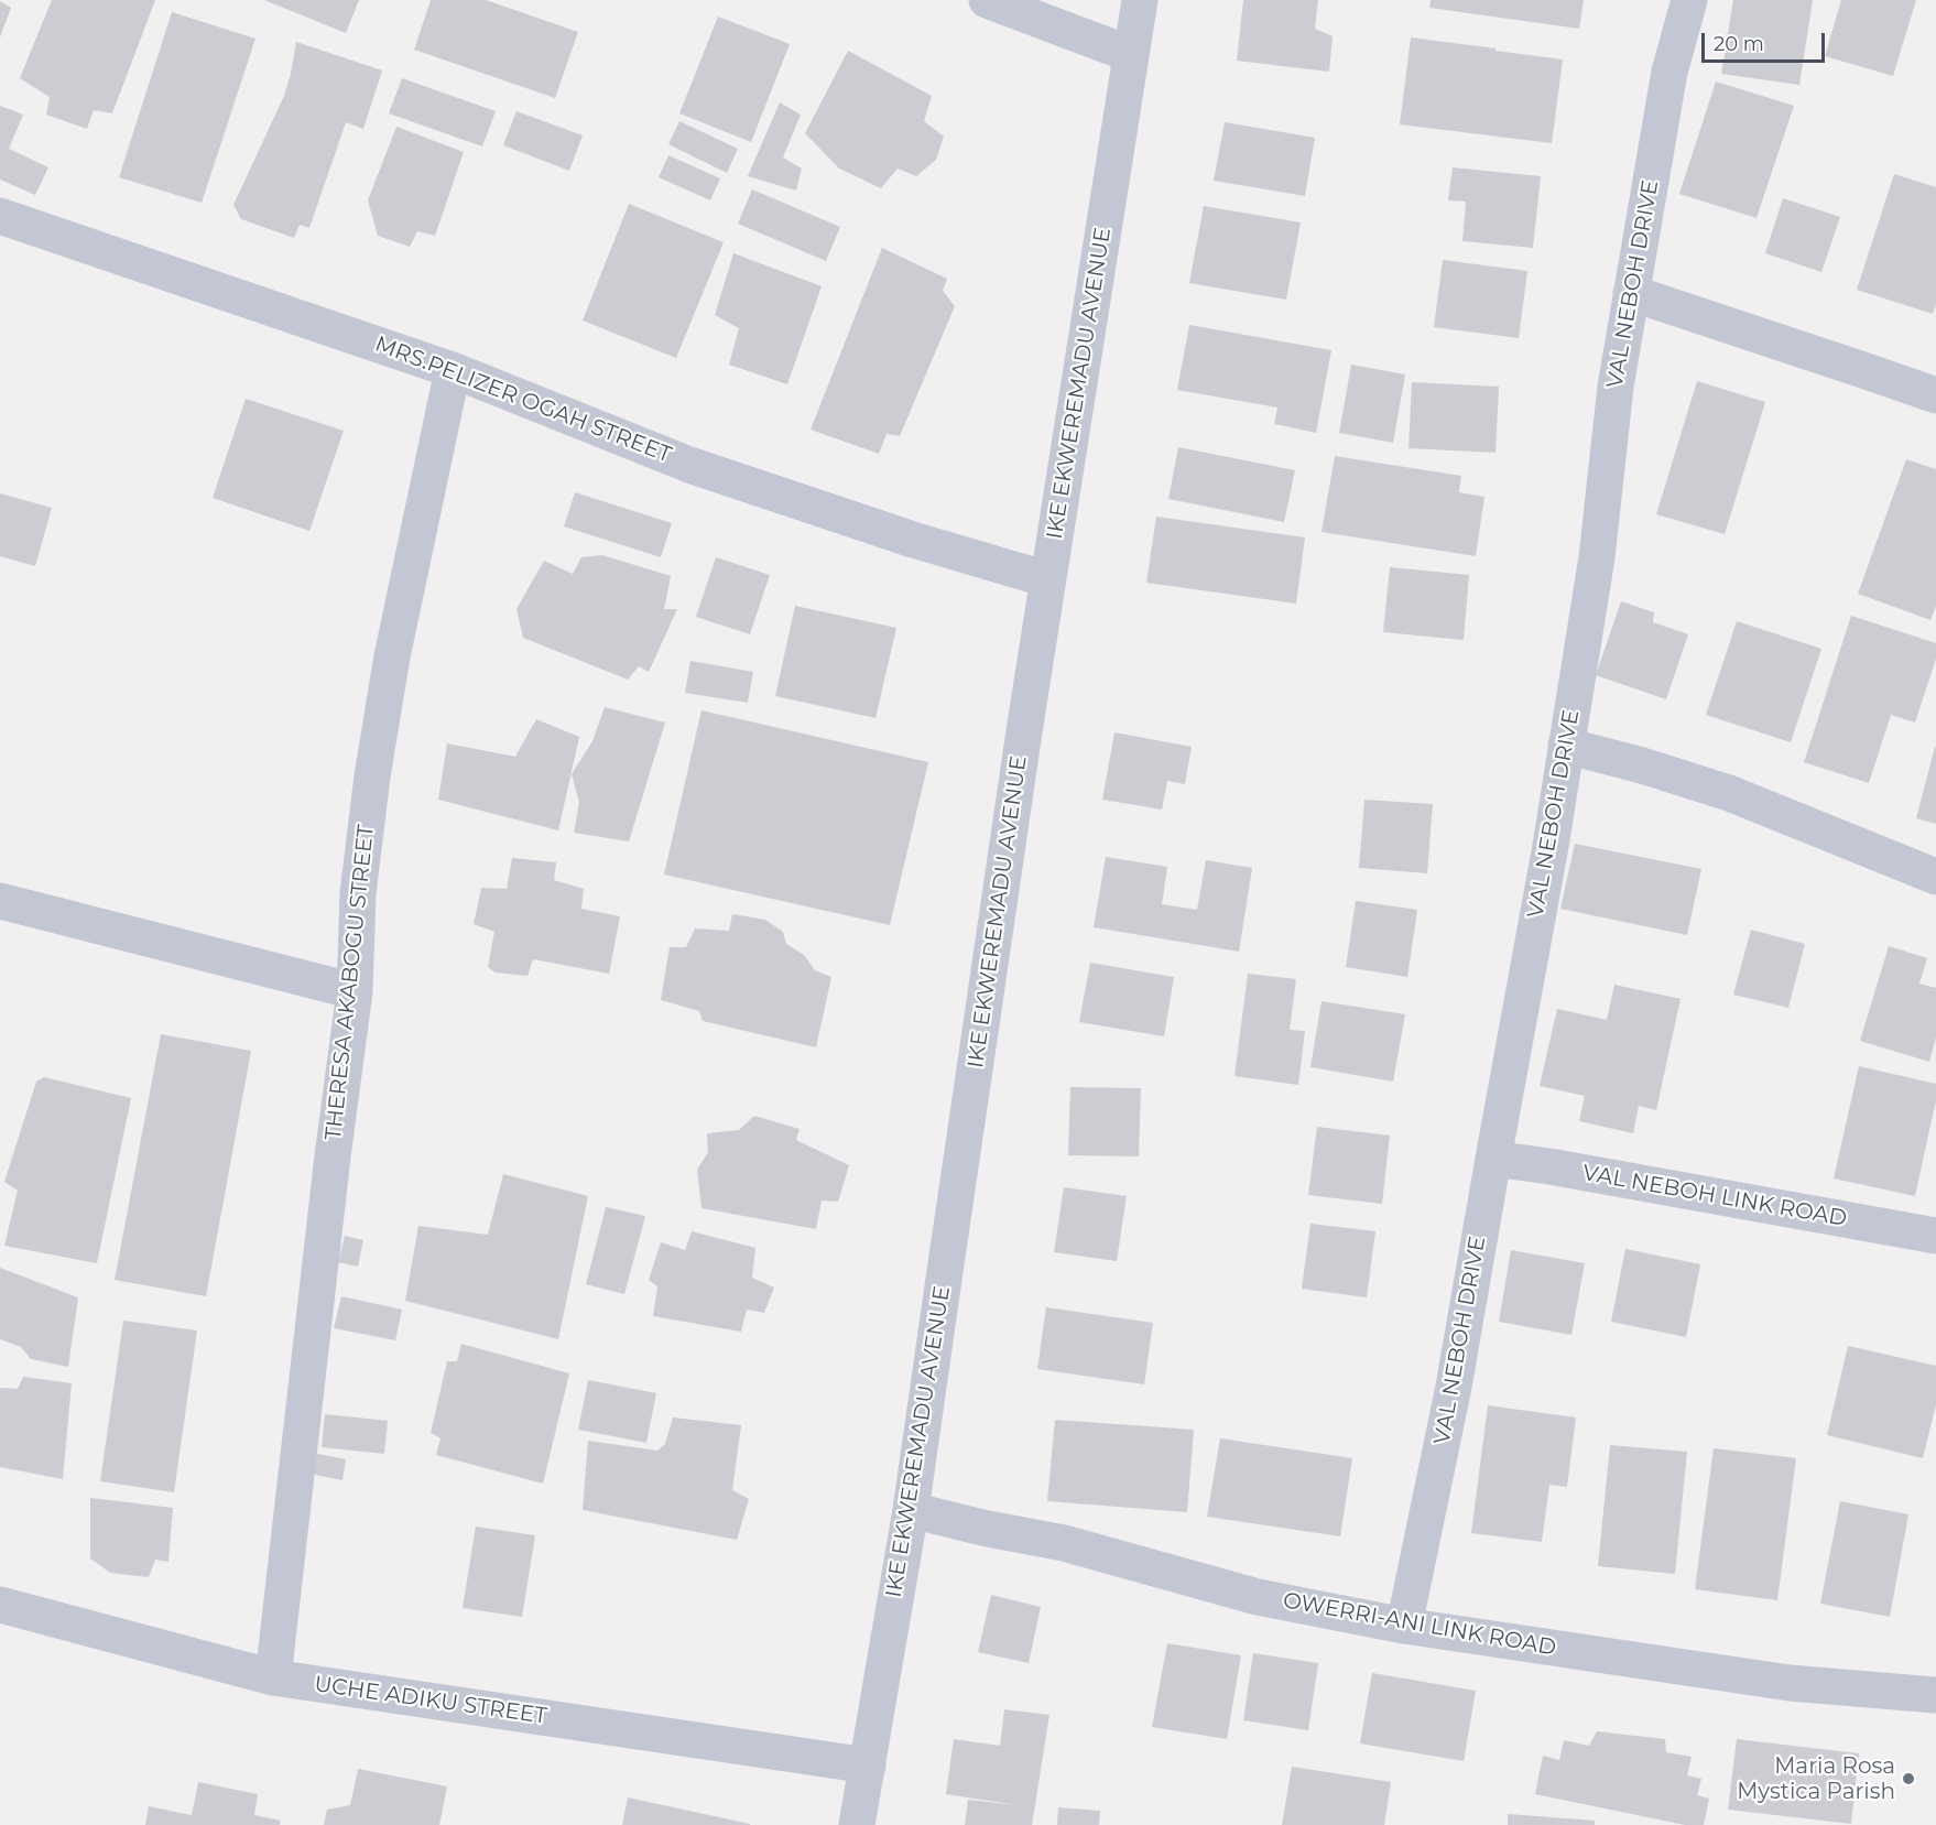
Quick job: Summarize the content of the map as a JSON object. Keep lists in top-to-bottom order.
{
  "streets": {
    "street": [
      "VAL NEBOH DRIVE",
      "IKE EKWEREMADU AVENUE",
      "MRS.PELIZER OGAH STREET",
      "THERESA AKABOGU STREET",
      "VAL NEBOH LINK ROAD",
      "OWERRI-ANI LINK ROAD",
      "UCHE ADIKU STREET"
    ]
  },
  "crossings": [
    ["VAL NEBOH DRIVE", "VAL NEBOH LINK ROAD"],
    ["VAL NEBOH DRIVE", "OWERRI-ANI LINK ROAD"],
    ["IKE EKWEREMADU AVENUE", "MRS.PELIZER OGAH STREET"],
    ["IKE EKWEREMADU AVENUE", "OWERRI-ANI LINK ROAD"],
    ["IKE EKWEREMADU AVENUE", "UCHE ADIKU STREET"],
    ["MRS.PELIZER OGAH STREET", "THERESA AKABOGU STREET"],
    ["THERESA AKABOGU STREET", "UCHE ADIKU STREET"]
  ],
  "places": ["Maria Rosa Mystica Parish"],
  "scale_bar": "20 m"
}
